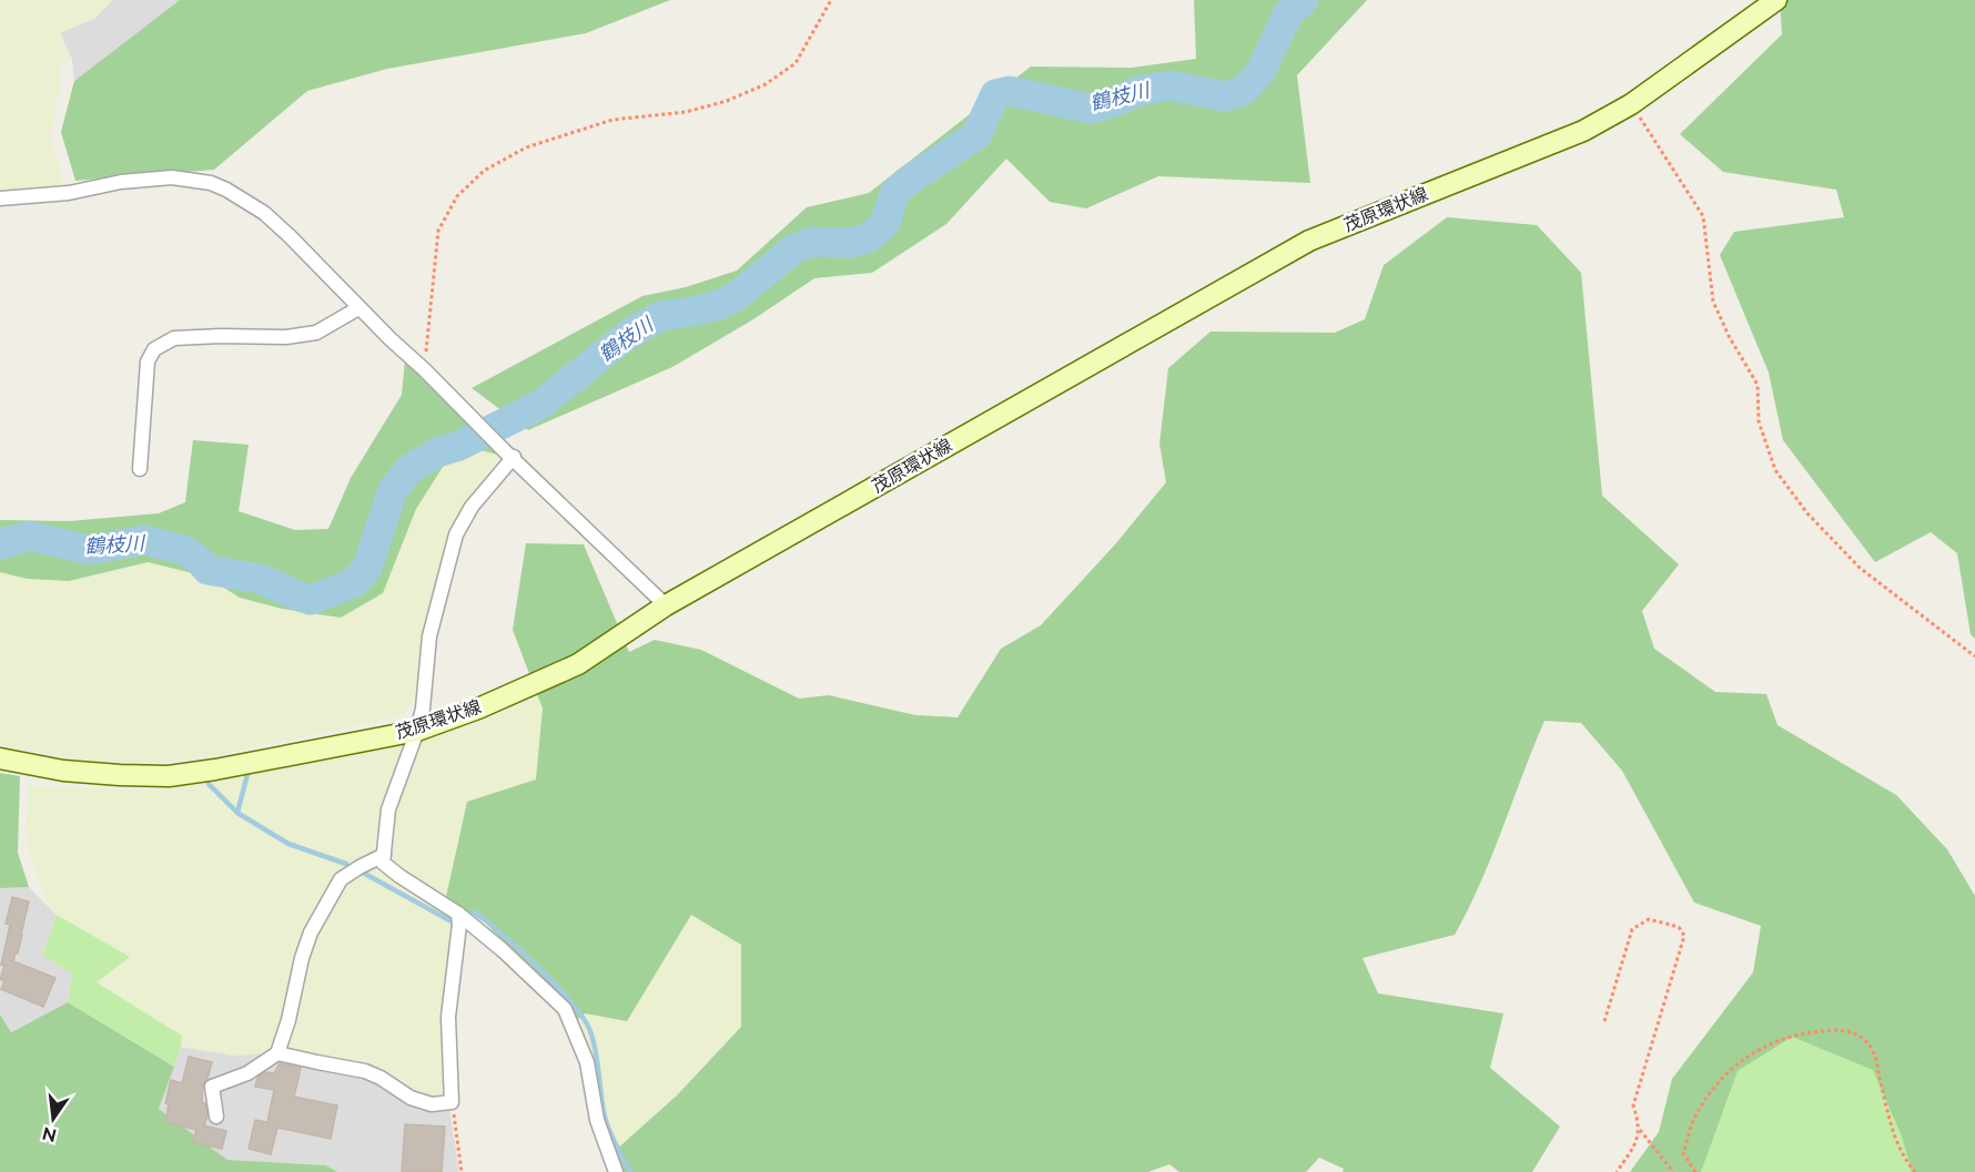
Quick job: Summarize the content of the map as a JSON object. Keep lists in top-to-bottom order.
{
  "streets": {
    "main road": ["茂原環状線"]
  },
  "water": ["鶴枝川"],
  "north": "bottom"
}
